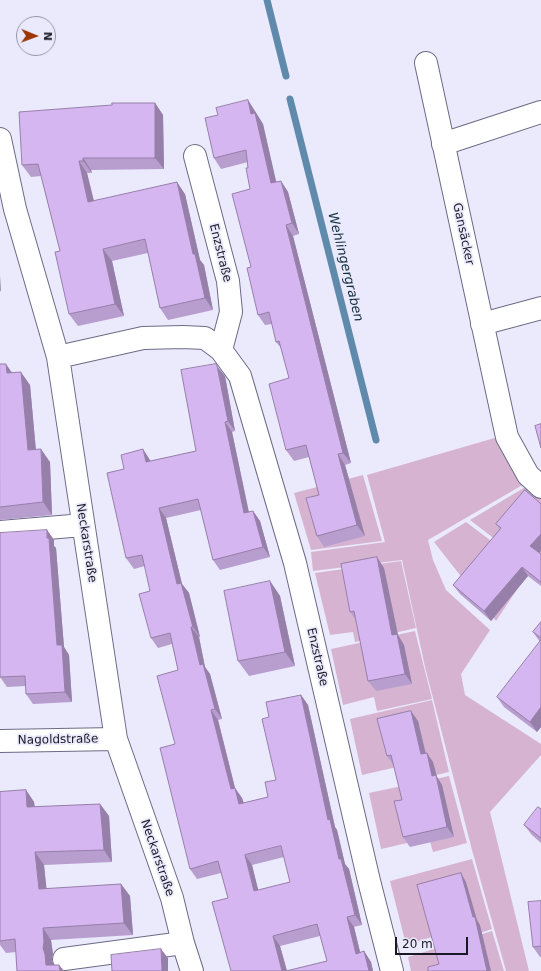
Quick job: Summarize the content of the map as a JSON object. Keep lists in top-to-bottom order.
{
  "streets": {
    "street": [
      "Gansäcker",
      "Enzstraße",
      "Neckarstraße",
      "Nagoldstraße"
    ]
  },
  "crossings": [
    ["Enzstraße", "Neckarstraße"],
    ["Neckarstraße", "Nagoldstraße"]
  ],
  "water": ["Wehlingergraben"],
  "scale_bar": "20 m",
  "north": "right"
}
